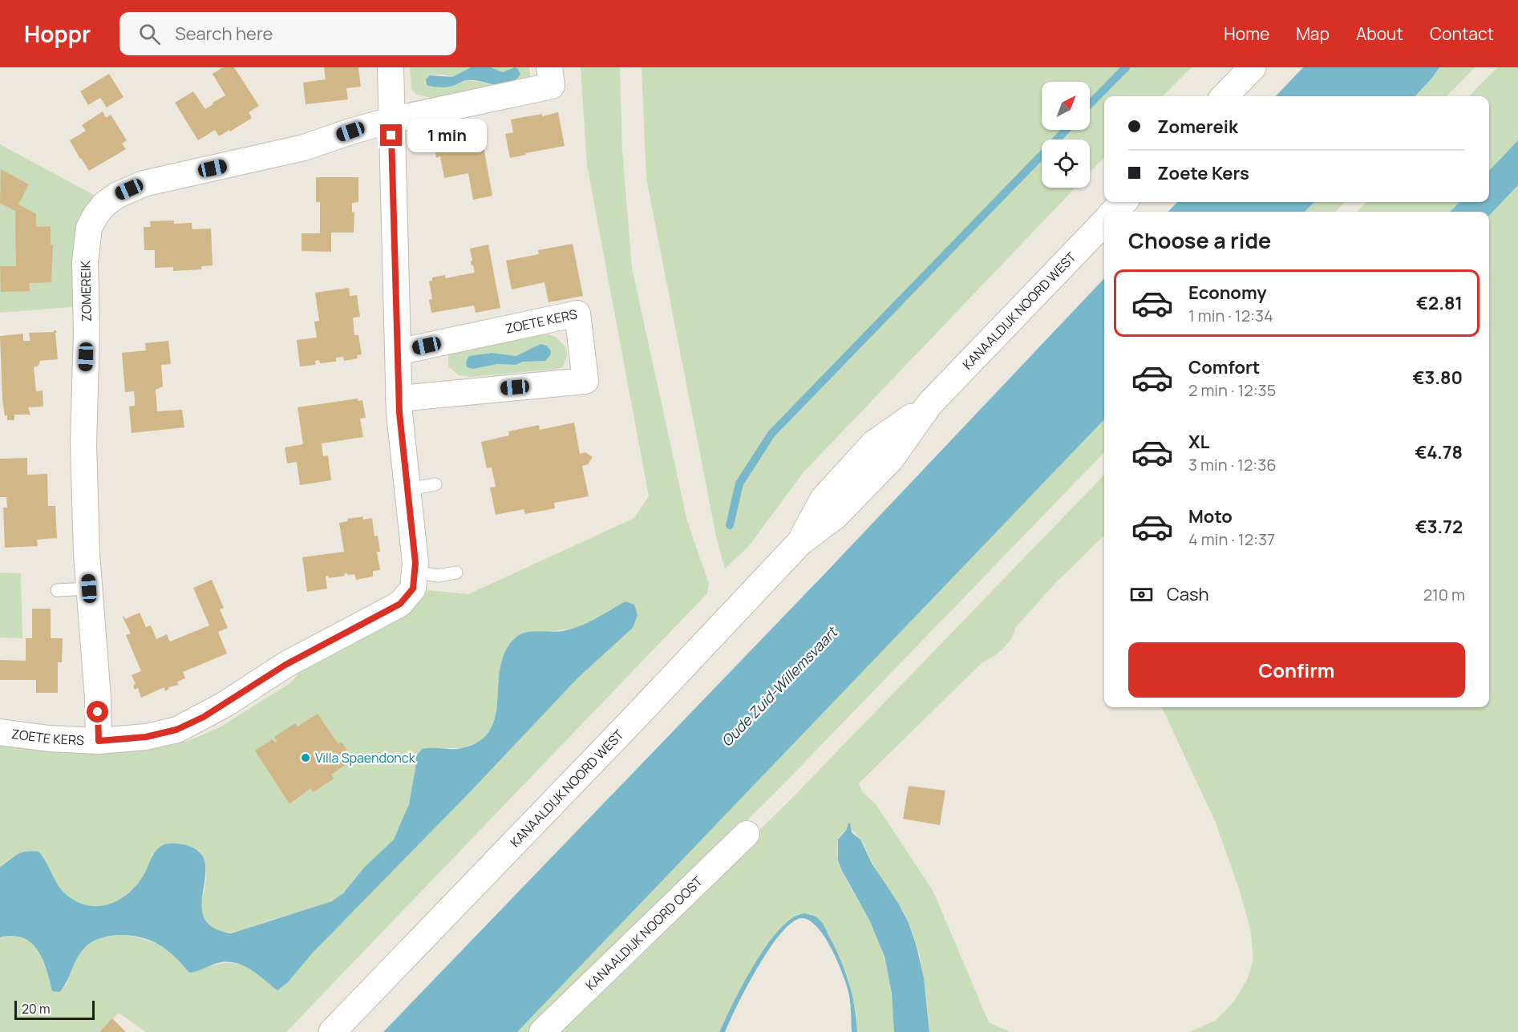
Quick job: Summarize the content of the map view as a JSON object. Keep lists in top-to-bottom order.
{
  "streets": {
    "main road": ["KANAALDIJK NOORD WEST"],
    "street": ["ZOMEREIK", "ZOETE KERS", "KANAALDIJK NOORD OOST"]
  },
  "crossings": [
    ["ZOMEREIK", "ZOETE KERS"]
  ],
  "water": ["Oude Zuid-Willemsvaart"],
  "places": ["Villa Spaendonck"],
  "scale_bar": "20 m",
  "north": "top right",
  "page": {
    "header": "Hoppr",
    "search": "Search here",
    "nav": [
      "Home",
      "Map",
      "About",
      "Contact"
    ],
    "banner": ["Zomereik", "Zoete Kers"],
    "bubble": "1 min",
    "heading": "Choose a ride",
    "list": [
      {
        "name": "Economy",
        "note": "1 min · 12:34",
        "value": "€2.81"
      },
      {
        "name": "Comfort",
        "note": "2 min · 12:35",
        "value": "€3.80"
      },
      {
        "name": "XL",
        "note": "3 min · 12:36",
        "value": "€4.78"
      },
      {
        "name": "Moto",
        "note": "4 min · 12:37",
        "value": "€3.72"
      }
    ],
    "pay": ["Cash", "210 m"],
    "buttons": "Confirm",
    "scale": "20 m"
  }
}
